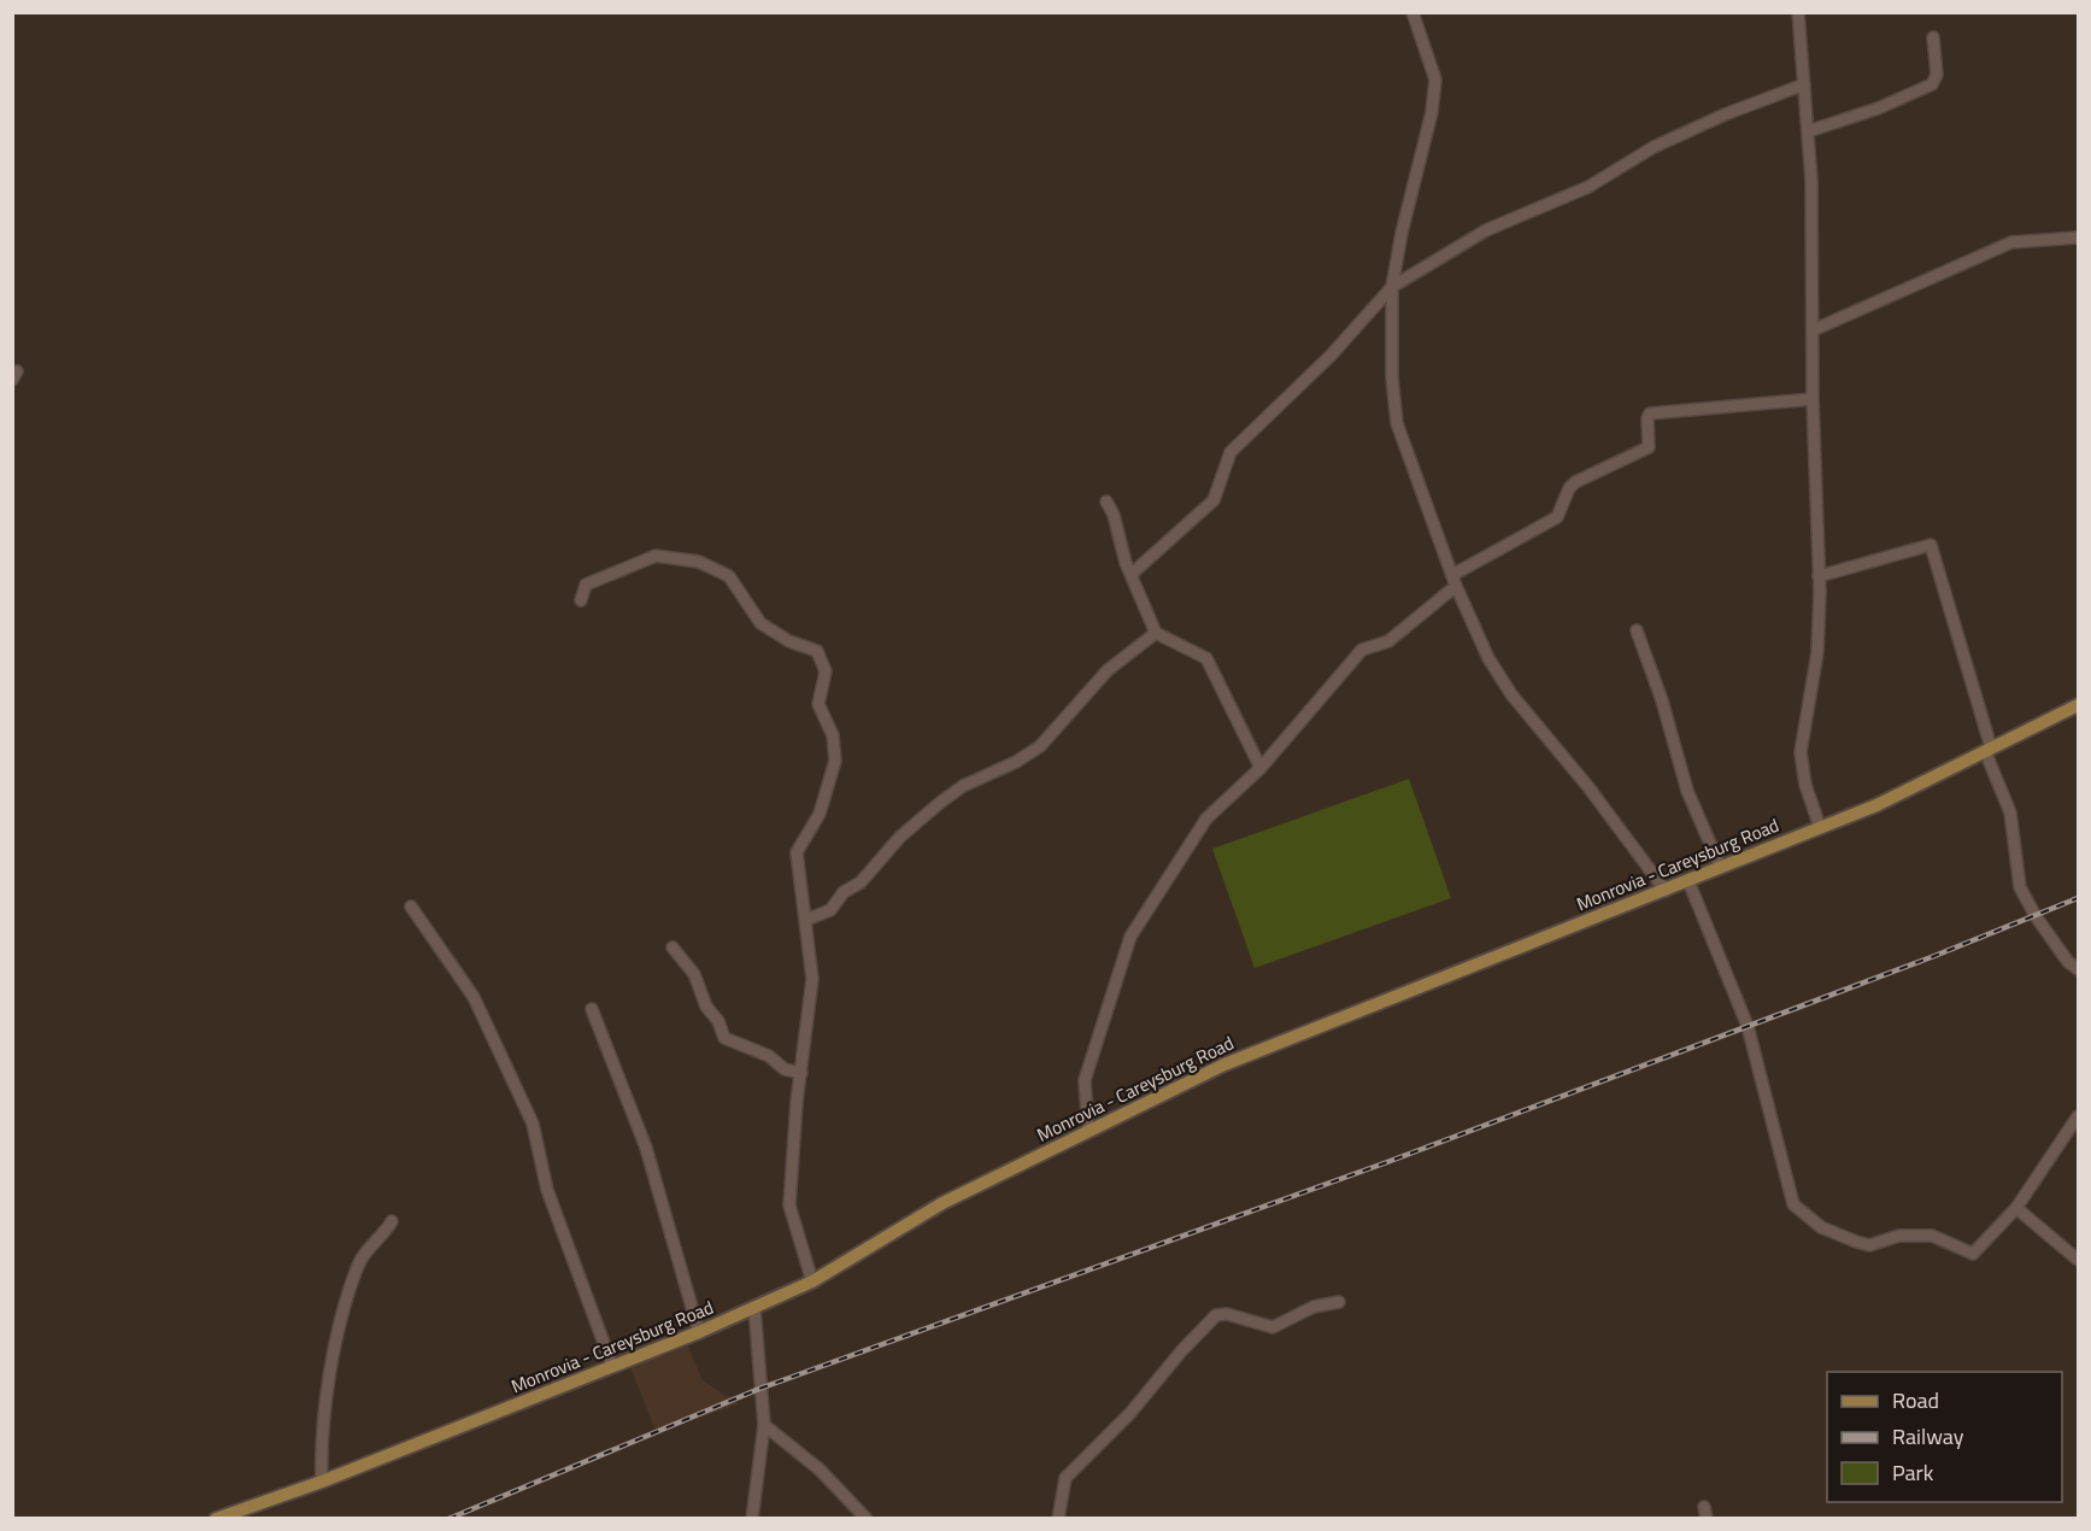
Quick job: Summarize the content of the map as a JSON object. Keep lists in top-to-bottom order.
{
  "streets": {
    "main road": ["Monrovia - Careysburg Road"]
  },
  "legend": ["Road", "Railway", "Park"]
}
